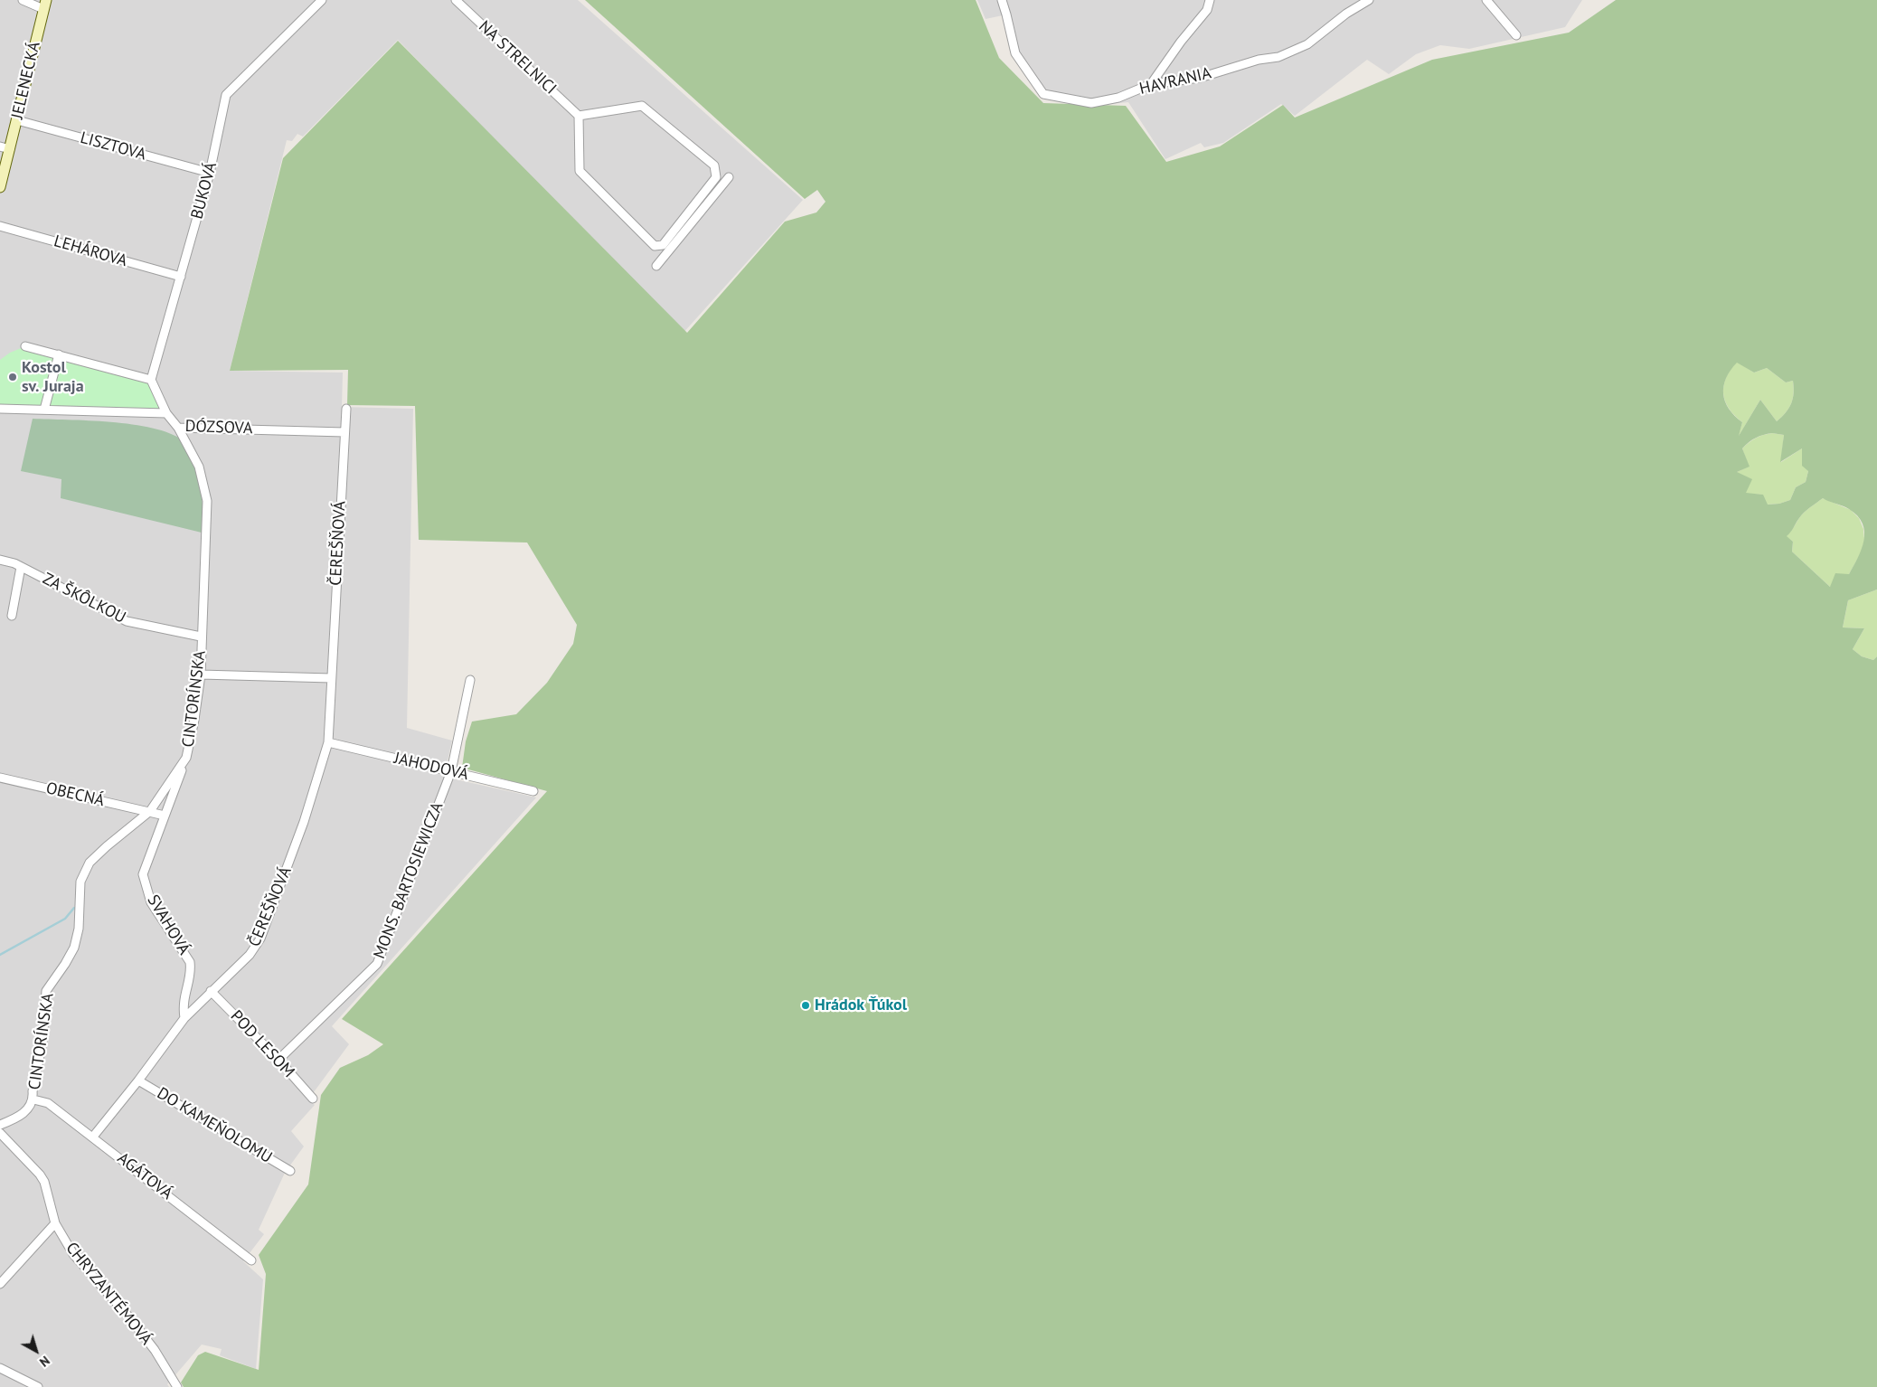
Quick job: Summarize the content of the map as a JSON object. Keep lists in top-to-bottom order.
{
  "streets": {
    "street": [
      "NA STRELNICI",
      "JELENECKÁ",
      "HAVRANIA",
      "LISZTOVA",
      "BUKOVÁ",
      "LEHÁROVA",
      "DÓZSOVA",
      "ČEREŠŇOVÁ",
      "ZA ŠKÔLKOU",
      "CINTORÍNSKA",
      "JAHODOVÁ",
      "OBECNÁ",
      "MONS. BARTOSIEWICZA",
      "SVAHOVÁ",
      "POD LESOM",
      "DO KAMEŇOLOMU",
      "AGÁTOVÁ",
      "CHRYZANTÉMOVÁ"
    ]
  },
  "crossings": [
    ["JELENECKÁ", "LISZTOVA"],
    ["LISZTOVA", "BUKOVÁ"],
    ["BUKOVÁ", "LEHÁROVA"],
    ["DÓZSOVA", "ČEREŠŇOVÁ"],
    ["DÓZSOVA", "CINTORÍNSKA"],
    ["ČEREŠŇOVÁ", "JAHODOVÁ"],
    ["ČEREŠŇOVÁ", "SVAHOVÁ"],
    ["ČEREŠŇOVÁ", "POD LESOM"],
    ["ČEREŠŇOVÁ", "DO KAMEŇOLOMU"],
    ["ČEREŠŇOVÁ", "AGÁTOVÁ"],
    ["ZA ŠKÔLKOU", "CINTORÍNSKA"],
    ["CINTORÍNSKA", "OBECNÁ"],
    ["CINTORÍNSKA", "SVAHOVÁ"],
    ["CINTORÍNSKA", "AGÁTOVÁ"],
    ["JAHODOVÁ", "MONS. BARTOSIEWICZA"],
    ["OBECNÁ", "SVAHOVÁ"],
    ["MONS. BARTOSIEWICZA", "POD LESOM"]
  ],
  "places": ["Kostol sv. Juraja", "Hrádok Ťúkol"],
  "north": "bottom right"
}
